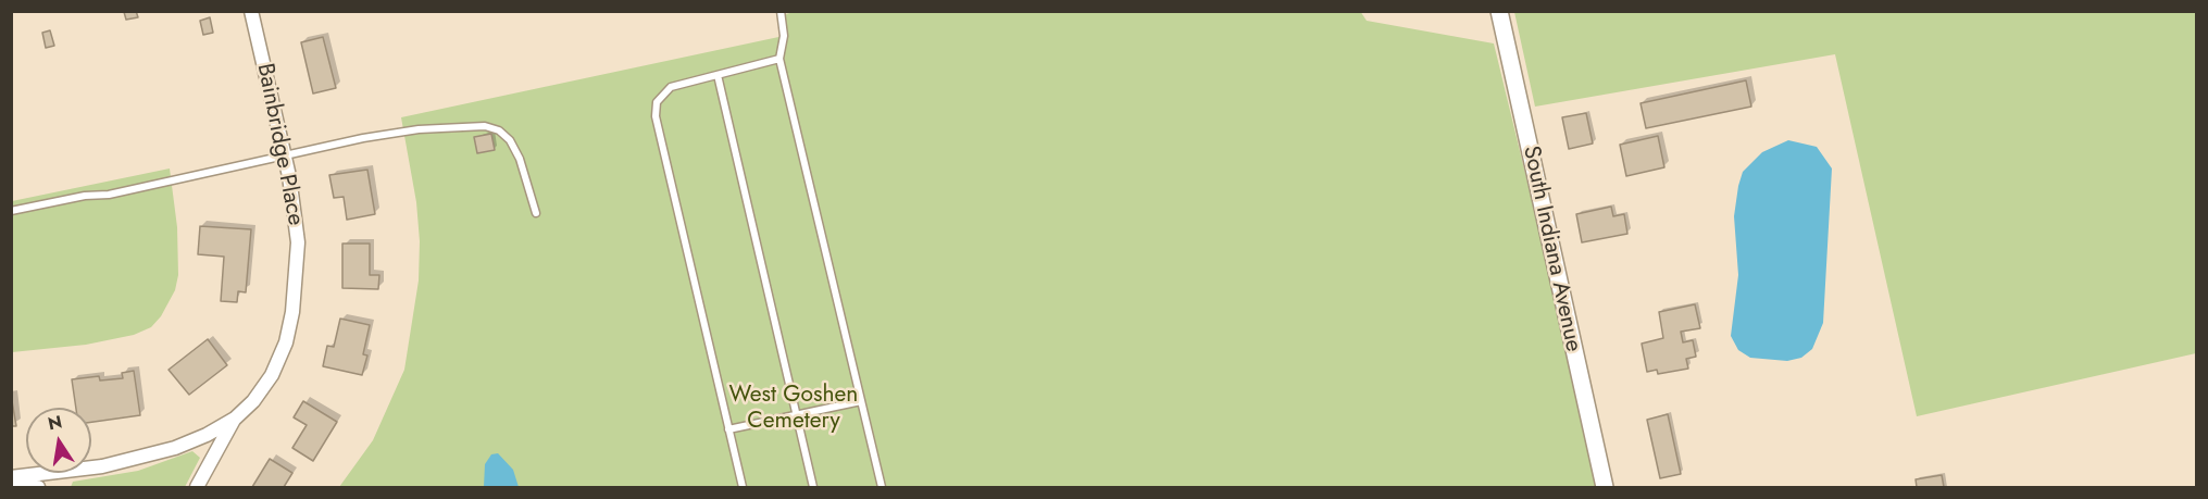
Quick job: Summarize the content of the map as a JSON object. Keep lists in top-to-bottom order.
{
  "streets": {
    "street": ["Bainbridge Place", "South Indiana Avenue"]
  },
  "parks": ["West Goshen Cemetery"],
  "north": "top"
}
